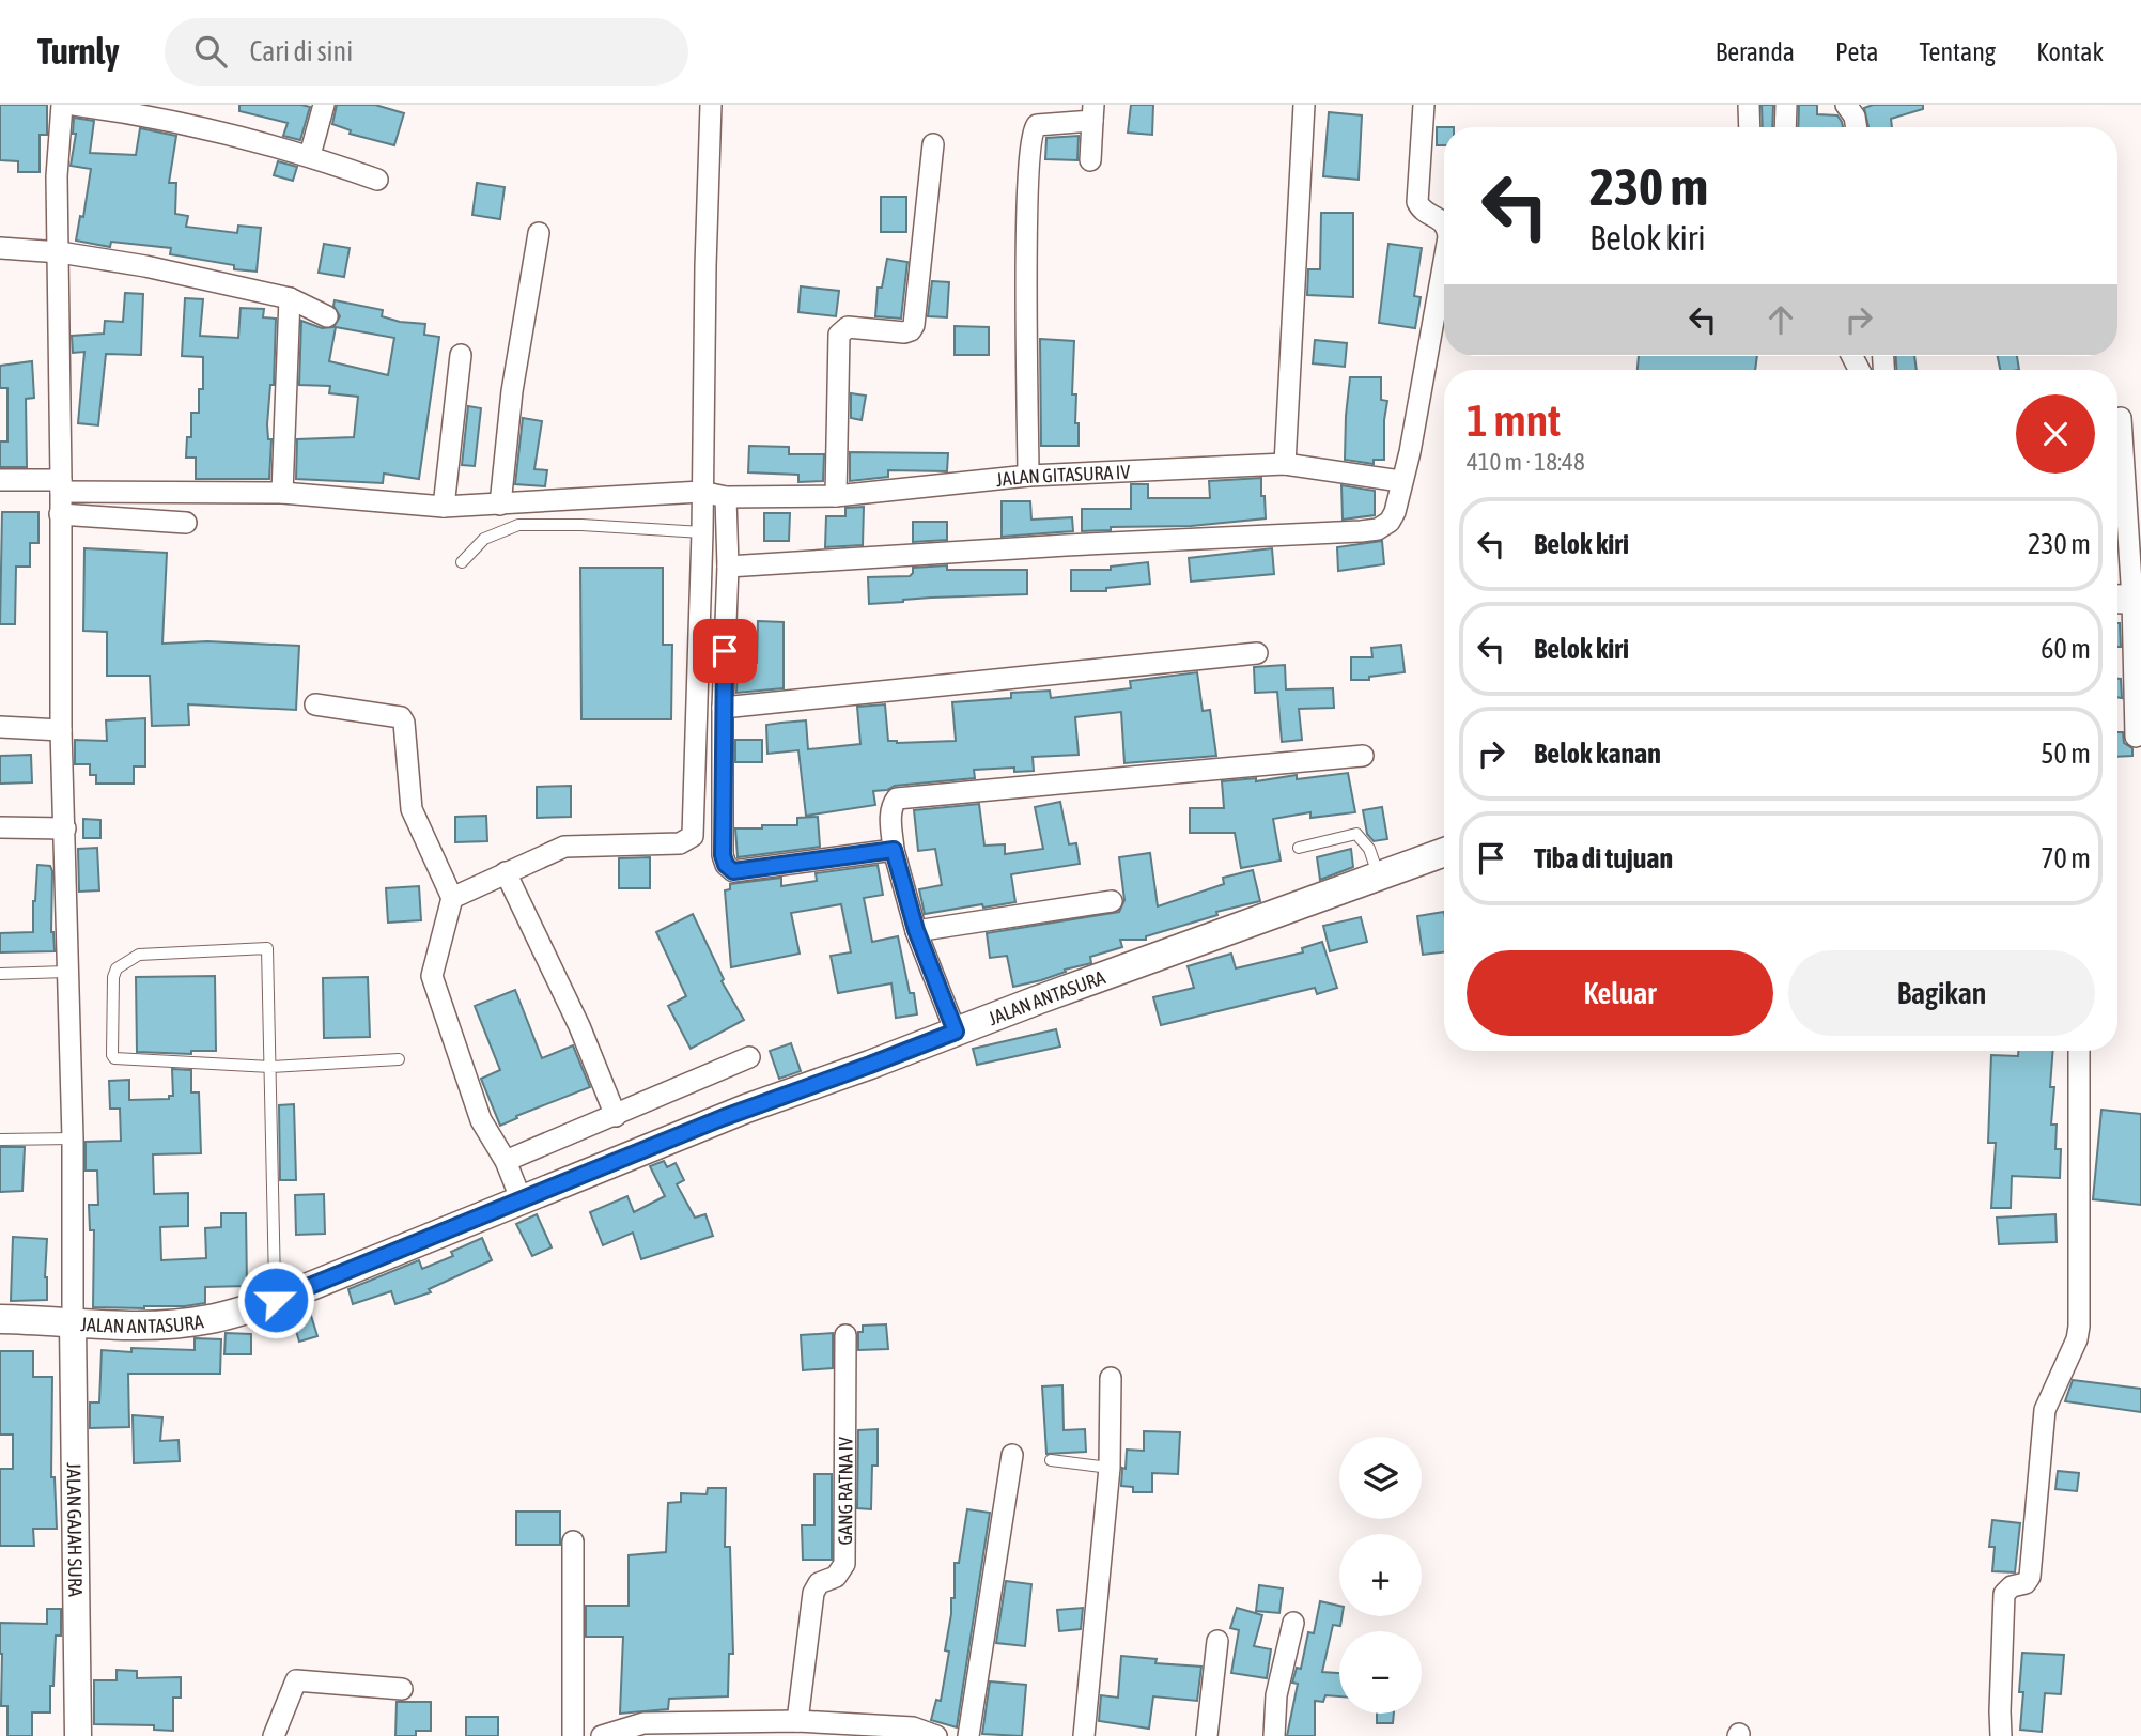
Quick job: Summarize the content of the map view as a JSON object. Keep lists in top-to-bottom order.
{
  "streets": {
    "main road": ["JALAN ANTASURA"],
    "street": ["JALAN GITASURA IV", "GANG RATNA IV", "JALAN GAJAH SURA"]
  },
  "crossings": [
    ["JALAN ANTASURA", "JALAN GAJAH SURA"]
  ],
  "page": {
    "header": "Turnly",
    "search": "Cari di sini",
    "nav": [
      "Beranda",
      "Peta",
      "Tentang",
      "Kontak"
    ],
    "turn": ["230 m", "Belok kiri"],
    "heading": ["1 mnt", "410 m · 18:48"],
    "list": [
      {
        "name": "Belok kiri",
        "value": "230 m"
      },
      {
        "name": "Belok kiri",
        "value": "60 m"
      },
      {
        "name": "Belok kanan",
        "value": "50 m"
      },
      {
        "name": "Tiba di tujuan",
        "value": "70 m"
      }
    ],
    "buttons": ["Keluar", "Bagikan"],
    "map_buttons": ["+", "−"]
  }
}
